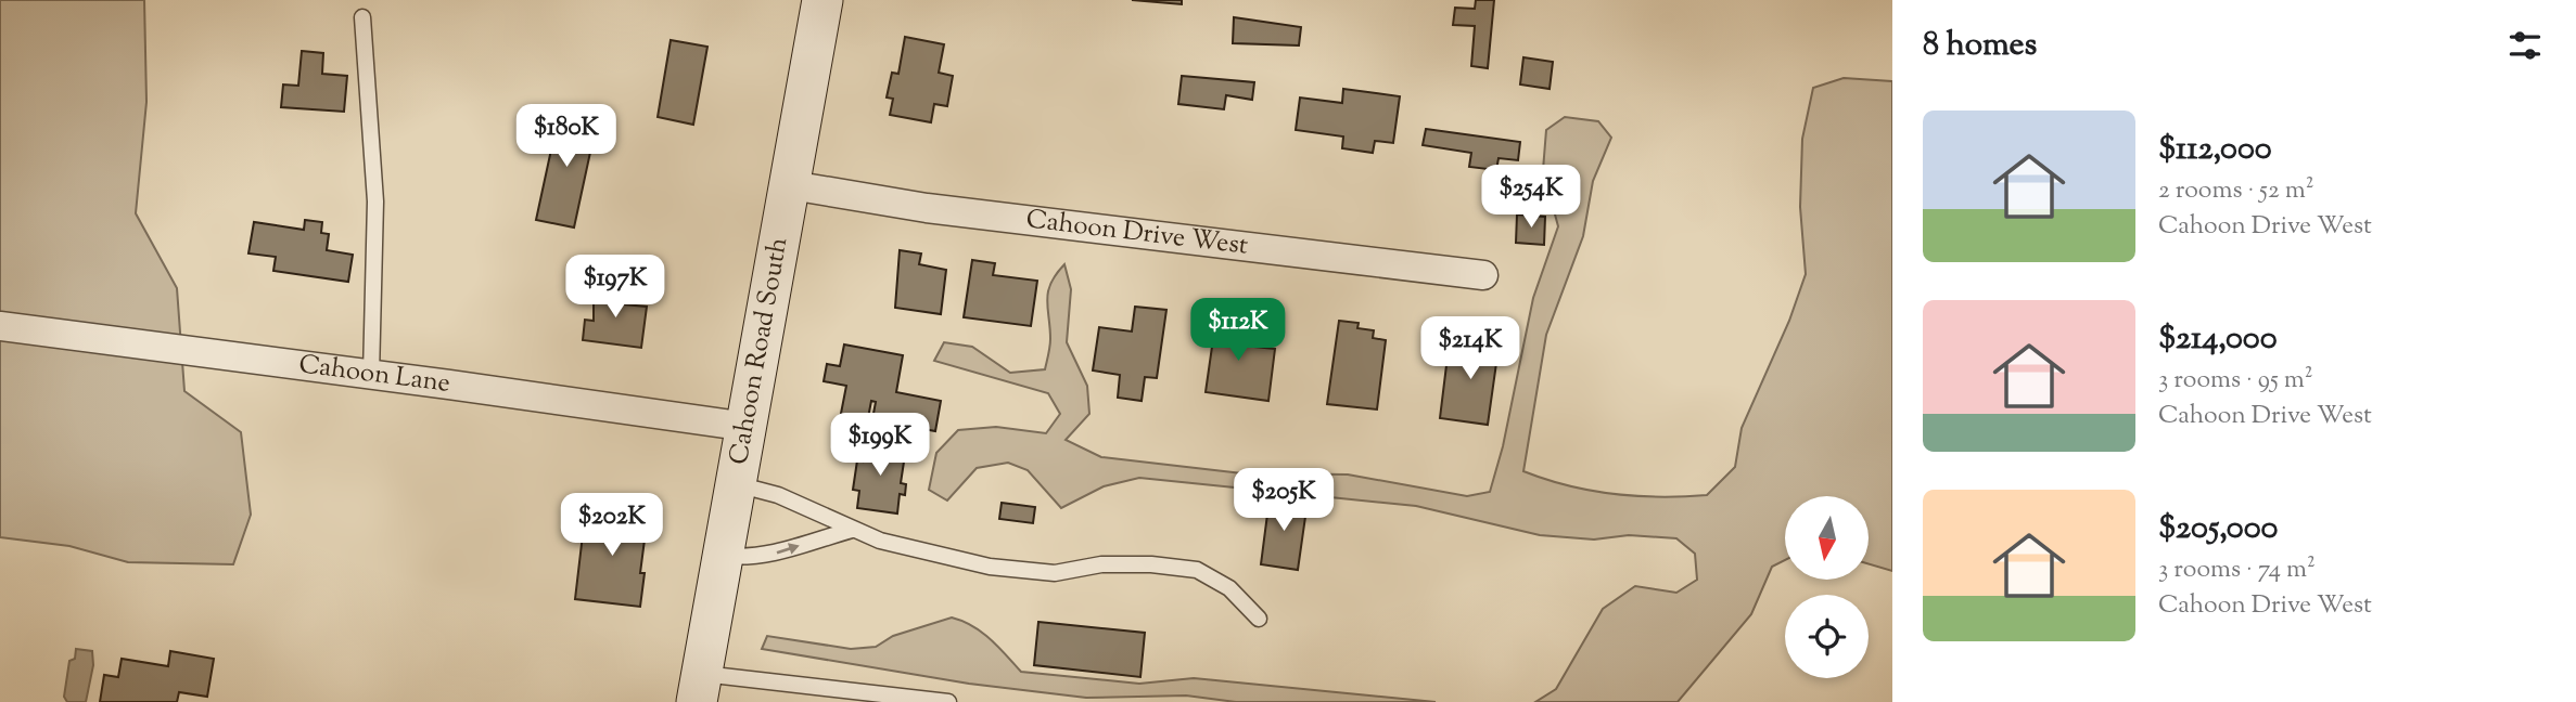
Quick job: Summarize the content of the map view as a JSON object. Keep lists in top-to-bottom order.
{
  "streets": {
    "main road": ["Cahoon Road South"],
    "street": ["Cahoon Drive West", "Cahoon Lane"]
  },
  "crossings": [
    ["Cahoon Drive West", "Cahoon Road South"],
    ["Cahoon Road South", "Cahoon Lane"]
  ],
  "north": "bottom",
  "page": {
    "heading": "8 homes",
    "list": [
      {
        "name": "$112,000",
        "note": "2 rooms · 52 m² · Cahoon Drive West"
      },
      {
        "name": "$214,000",
        "note": "3 rooms · 95 m² · Cahoon Drive West"
      },
      {
        "name": "$205,000",
        "note": "3 rooms · 74 m² · Cahoon Drive West"
      }
    ],
    "price": [
      "$180K",
      "$254K",
      "$197K",
      "$112K",
      "$214K",
      "$199K",
      "$205K",
      "$202K"
    ]
  }
}
